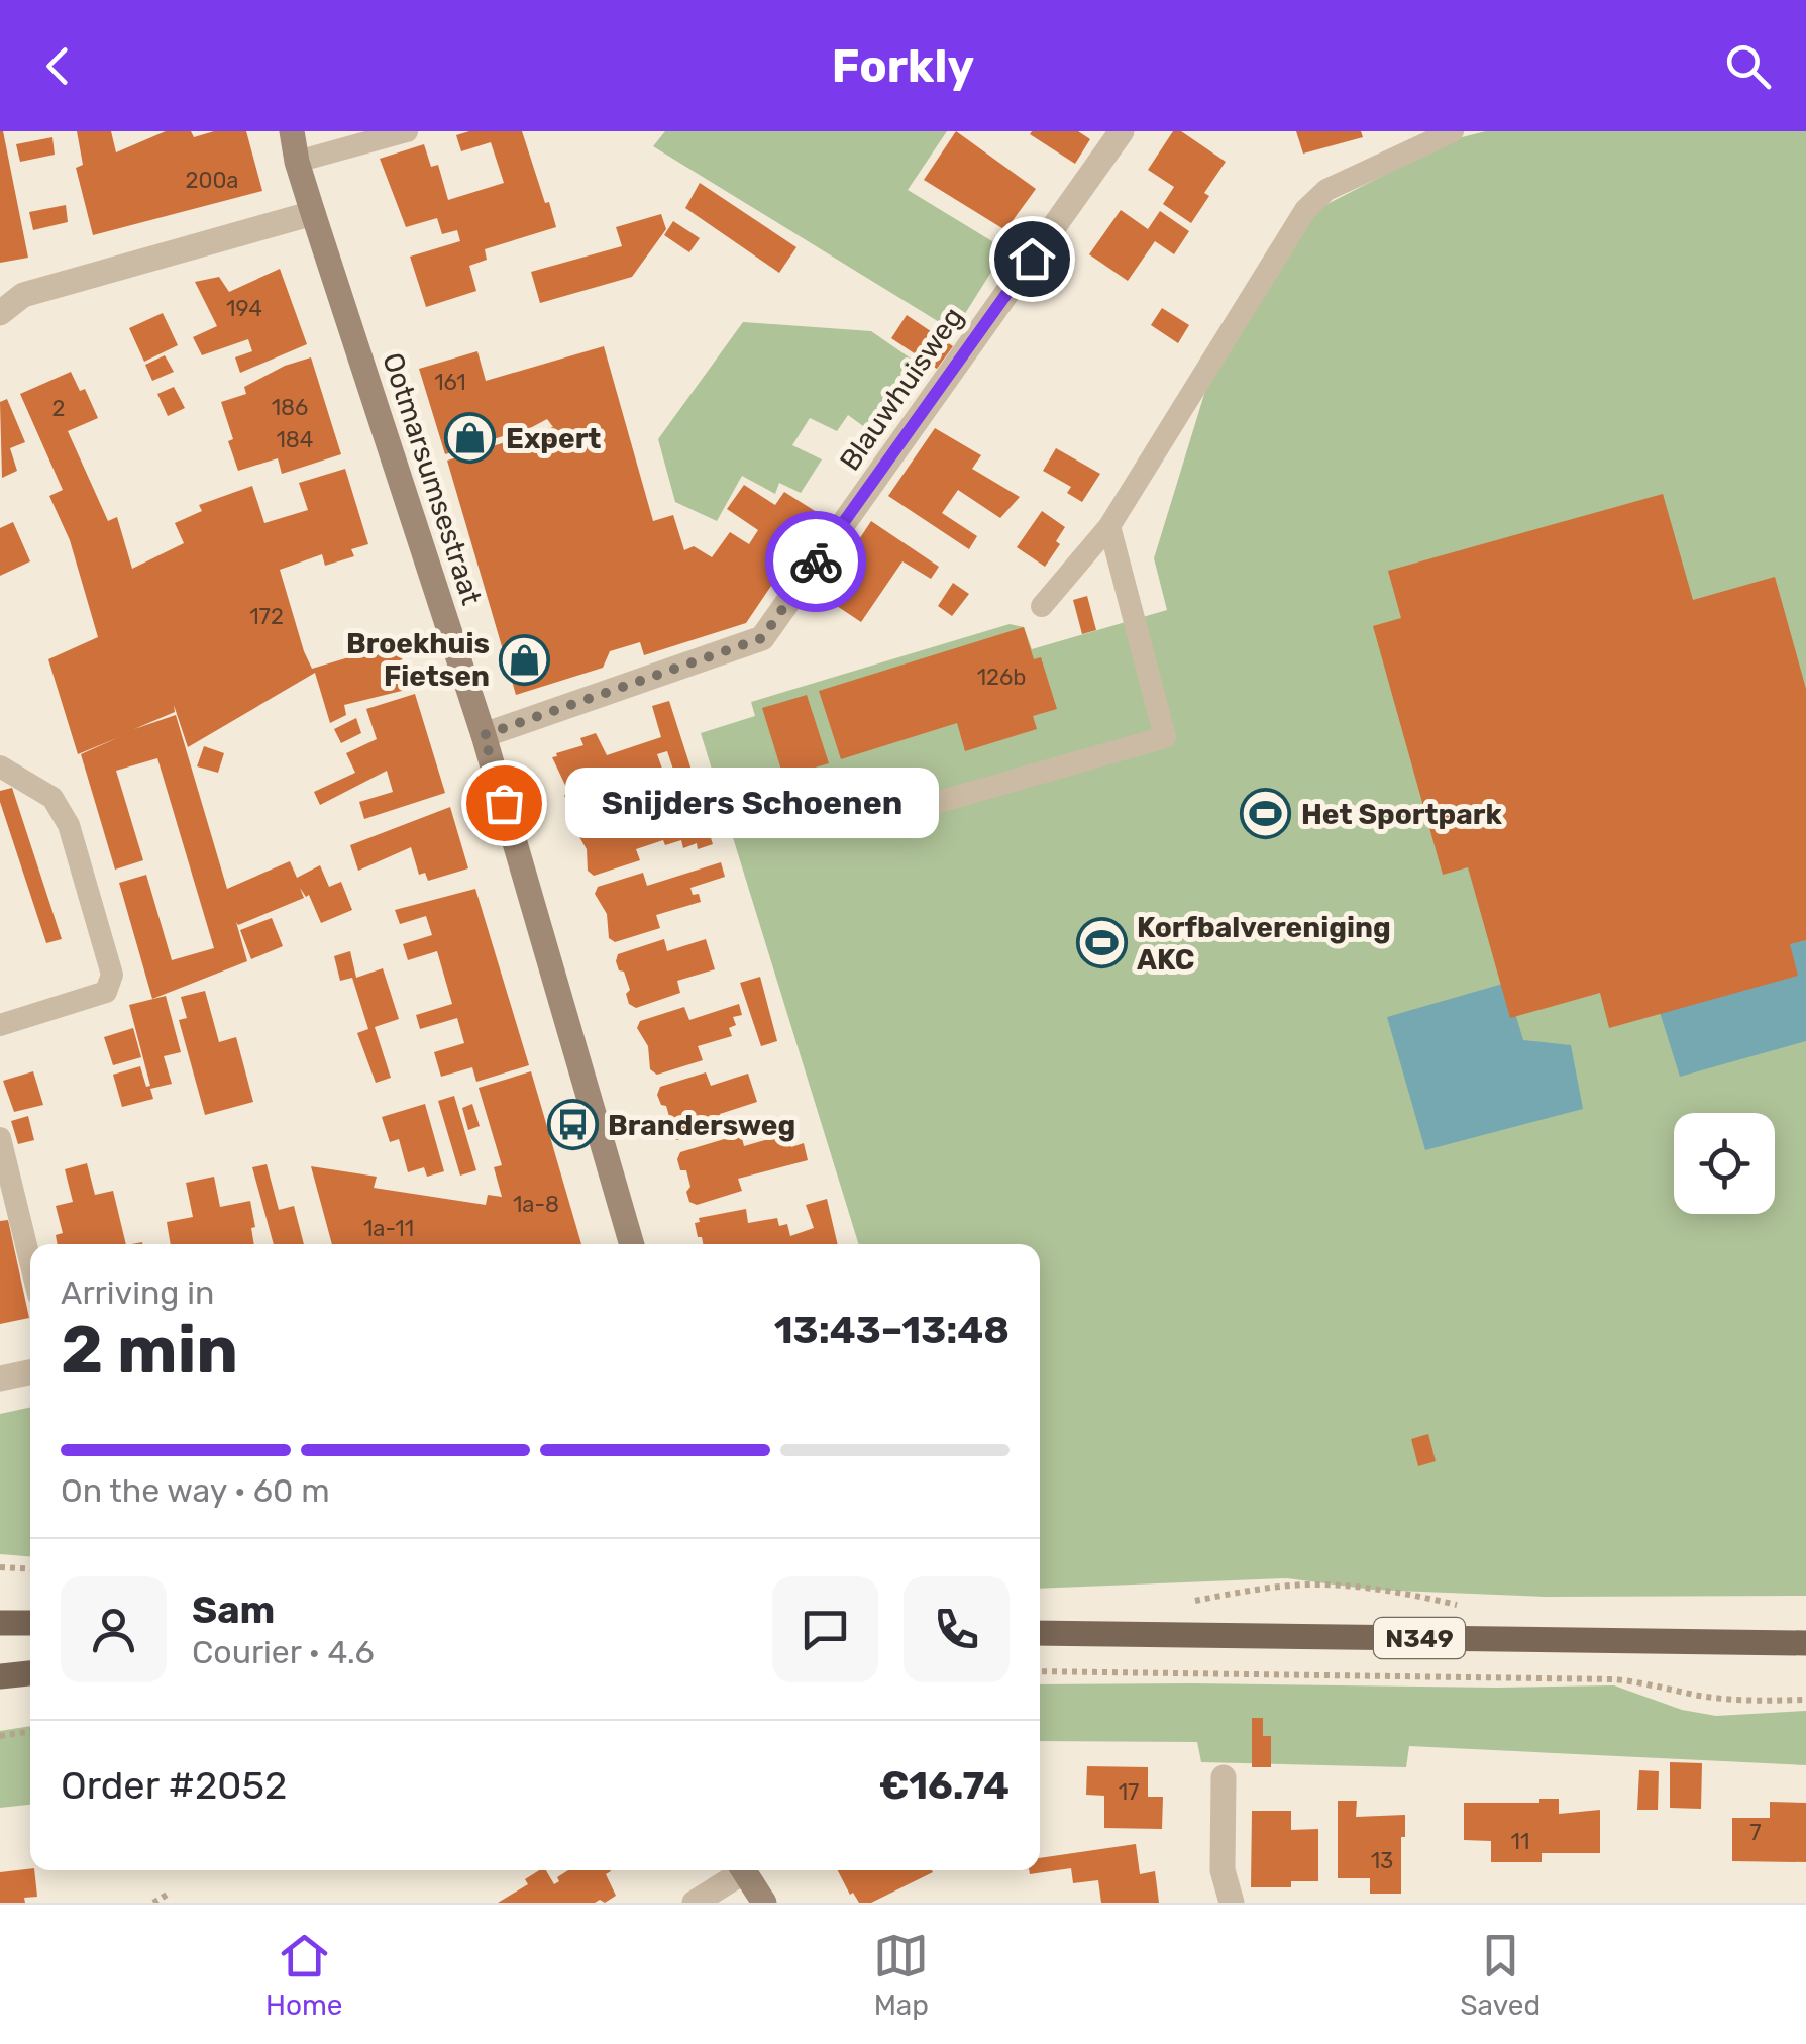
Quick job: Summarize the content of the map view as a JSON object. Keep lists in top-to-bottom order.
{
  "streets": {
    "main road": ["N349"],
    "street": ["Blauwhuisweg", "Ootmarsumsestraat"]
  },
  "crossings": [
    ["Blauwhuisweg", "Ootmarsumsestraat"]
  ],
  "places": {
    "shop": ["Expert", "Broekhuis Fietsen"],
    "other": ["Snijders Schoenen"],
    "sports": ["Het Sportpark", "Korfbalvereniging AKC"],
    "bus stop": ["Brandersweg"]
  },
  "house_numbers": [
    "200a",
    "194",
    "161",
    "186",
    "2",
    "184",
    "172",
    "126b",
    "1a-8",
    "1a-11",
    "17",
    "7",
    "11",
    "13"
  ],
  "page": {
    "header": "Forkly",
    "bubble": "Snijders Schoenen",
    "heading": ["2 min", "Arriving in", "13:43–13:48"],
    "panel": [
      "Sam",
      "Courier · 4.6",
      "Order #2052",
      "€16.74"
    ],
    "bar": "On the way · 60 m",
    "tabs": ["Home", "Map", "Saved"]
  }
}
